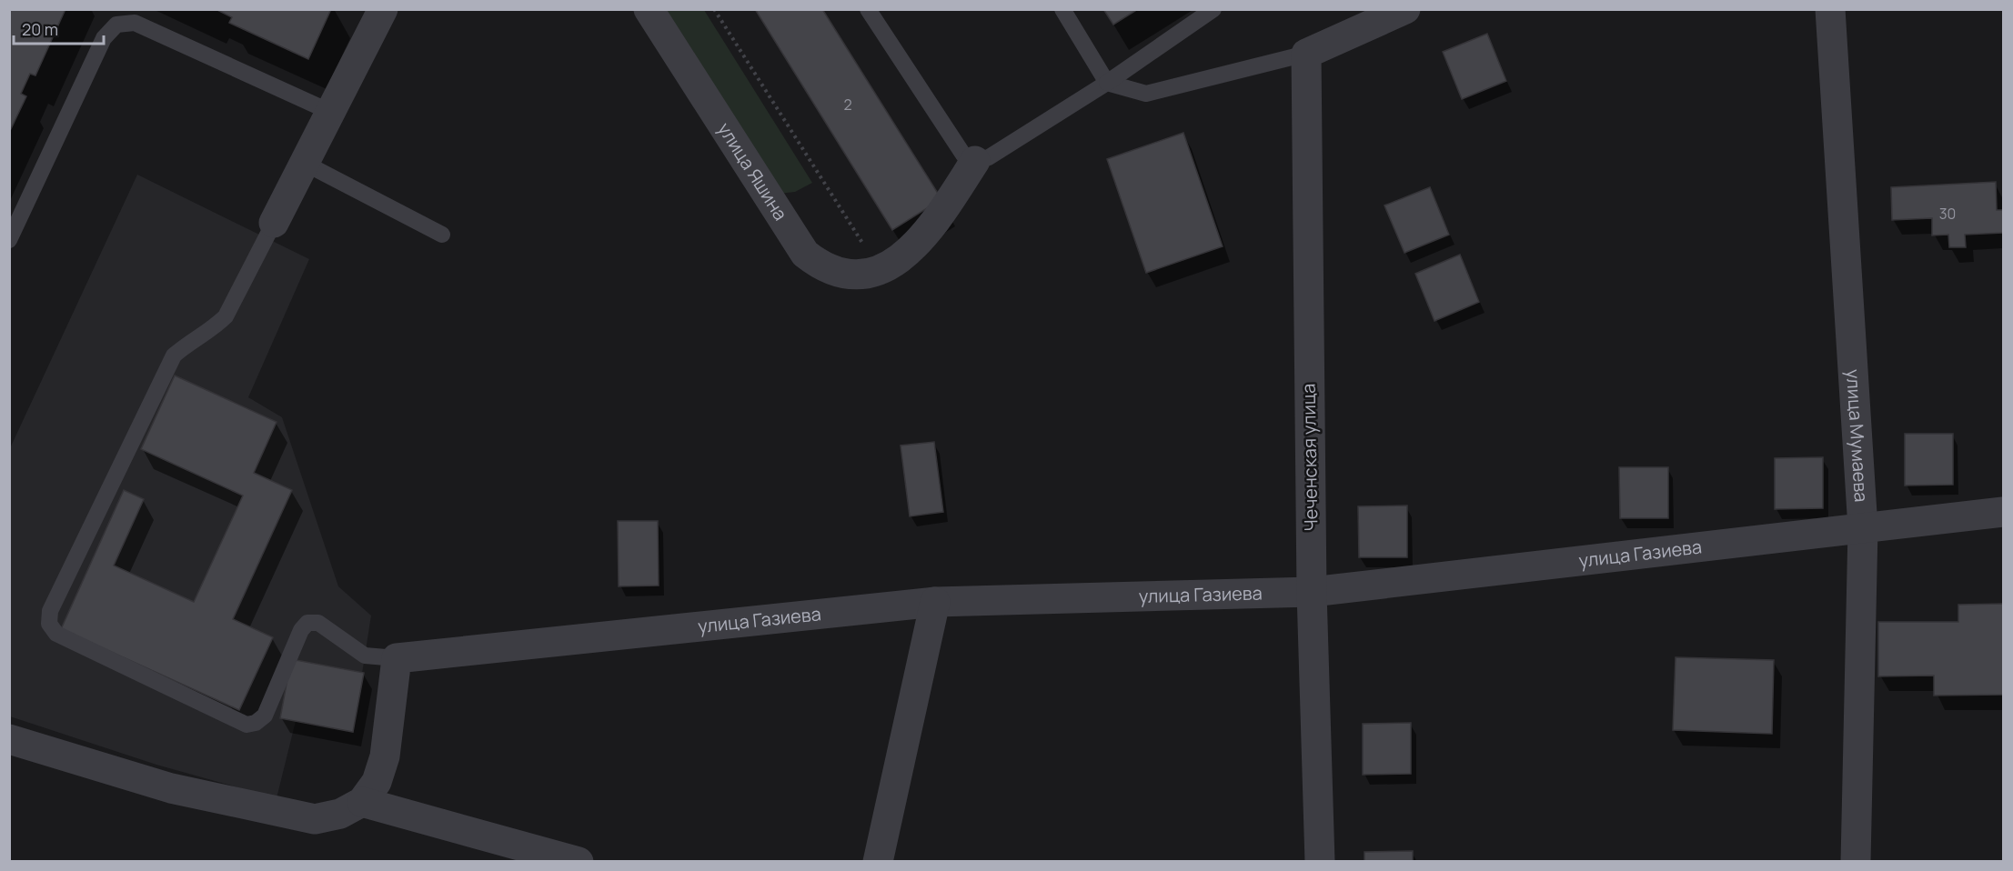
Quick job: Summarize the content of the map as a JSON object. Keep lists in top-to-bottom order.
{
  "streets": {
    "street": [
      "улица Яшина",
      "улица Мумаева",
      "Чеченская улица",
      "улица Газиева"
    ]
  },
  "crossings": [
    ["улица Мумаева", "улица Газиева"],
    ["Чеченская улица", "улица Газиева"]
  ],
  "house_numbers": ["2", "30"],
  "scale_bar": "20 m"
}
